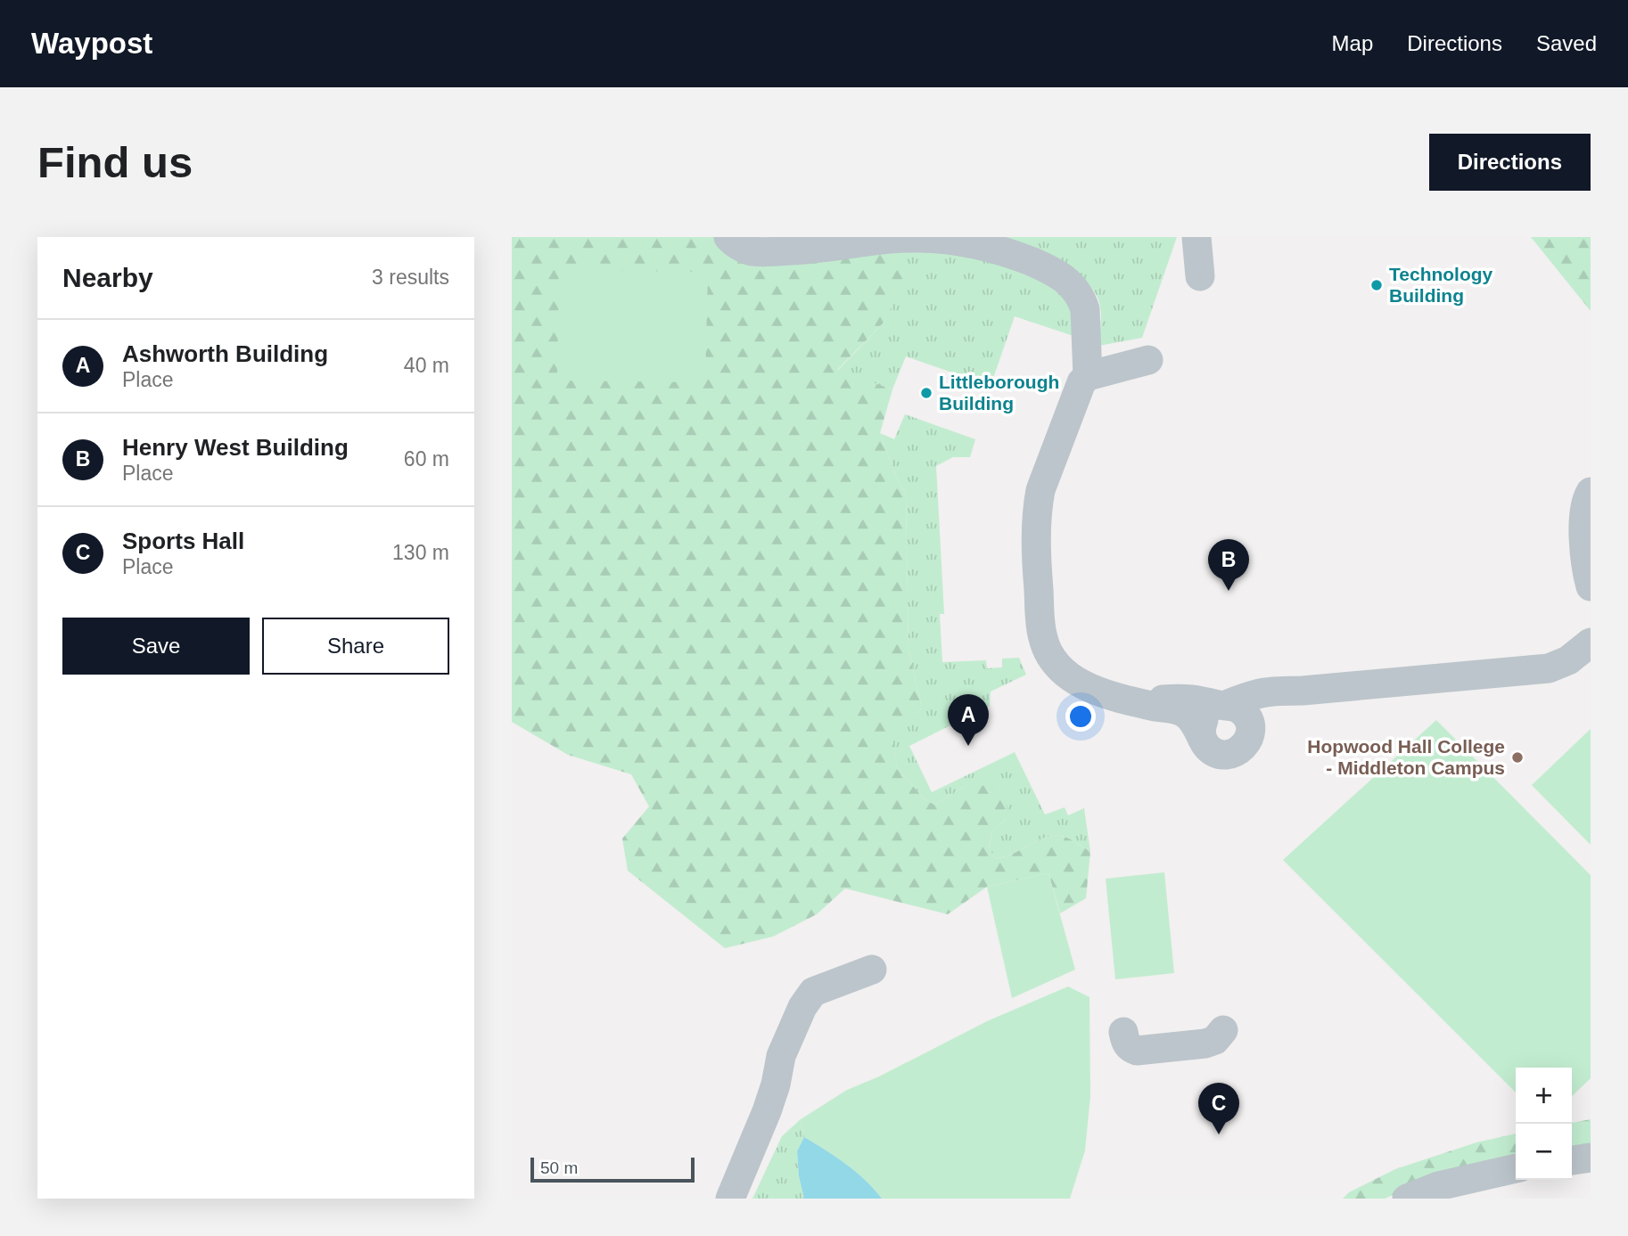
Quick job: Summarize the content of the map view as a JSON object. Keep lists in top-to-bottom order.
{
  "places": ["Technology Building", "Littleborough Building", "Hopwood Hall College - Middleton Campus"],
  "scale_bar": "50 m",
  "page": {
    "header": "Waypost",
    "nav": ["Map", "Directions", "Saved"],
    "buttons": [
      "Directions",
      ["Save", "Share"]
    ],
    "title": "Find us",
    "heading": ["Nearby", "3 results"],
    "list": [
      {
        "mark": "A",
        "name": "Ashworth Building",
        "note": "Place",
        "value": "40 m"
      },
      {
        "mark": "B",
        "name": "Henry West Building",
        "note": "Place",
        "value": "60 m"
      },
      {
        "mark": "C",
        "name": "Sports Hall",
        "note": "Place",
        "value": "130 m"
      }
    ],
    "pins": ["B", "A", "C"],
    "map_buttons": ["+", "−"],
    "scale": "50 m"
  }
}
